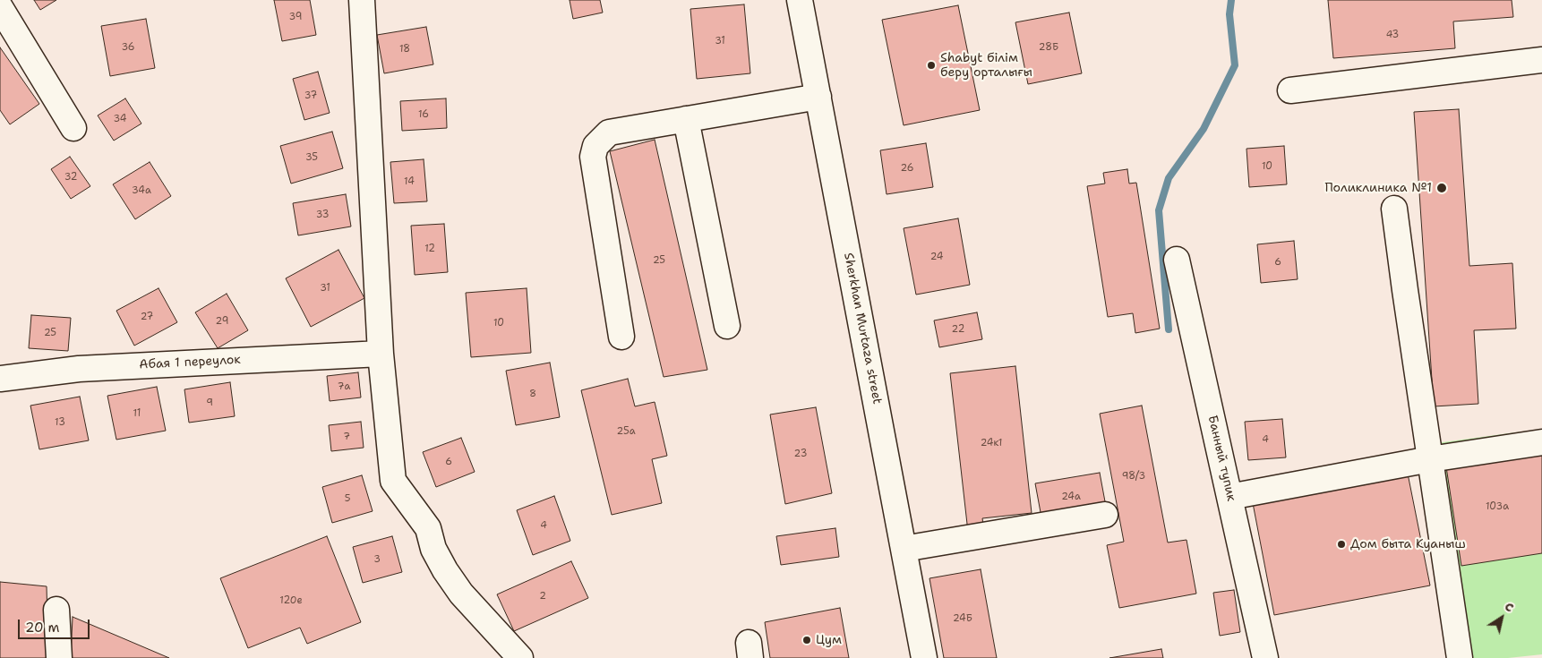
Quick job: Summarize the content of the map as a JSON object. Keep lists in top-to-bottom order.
{
  "streets": {
    "street": ["Sherkhan Murtaza street", "Абая 1 переулок", "Банный тупик"]
  },
  "places": [
    "Shabyt білім беру орталығы",
    "Поликлиника №1",
    "Дом быта Куаныш",
    "Цум"
  ],
  "house_numbers": [
    "39",
    "43",
    "31",
    "36",
    "28Б",
    "18",
    "37",
    "16",
    "34",
    "35",
    "10",
    "26",
    "32",
    "14",
    "34а",
    "33",
    "12",
    "24",
    "25",
    "6",
    "31",
    "27",
    "29",
    "10",
    "22",
    "25",
    "7а",
    "8",
    "9",
    "11",
    "13",
    "25а",
    "7",
    "4",
    "24к1",
    "23",
    "6",
    "98/3",
    "24а",
    "5",
    "103а",
    "4",
    "3",
    "2",
    "120е",
    "24Б"
  ],
  "scale_bar": "20 m",
  "north": "top right"
}
